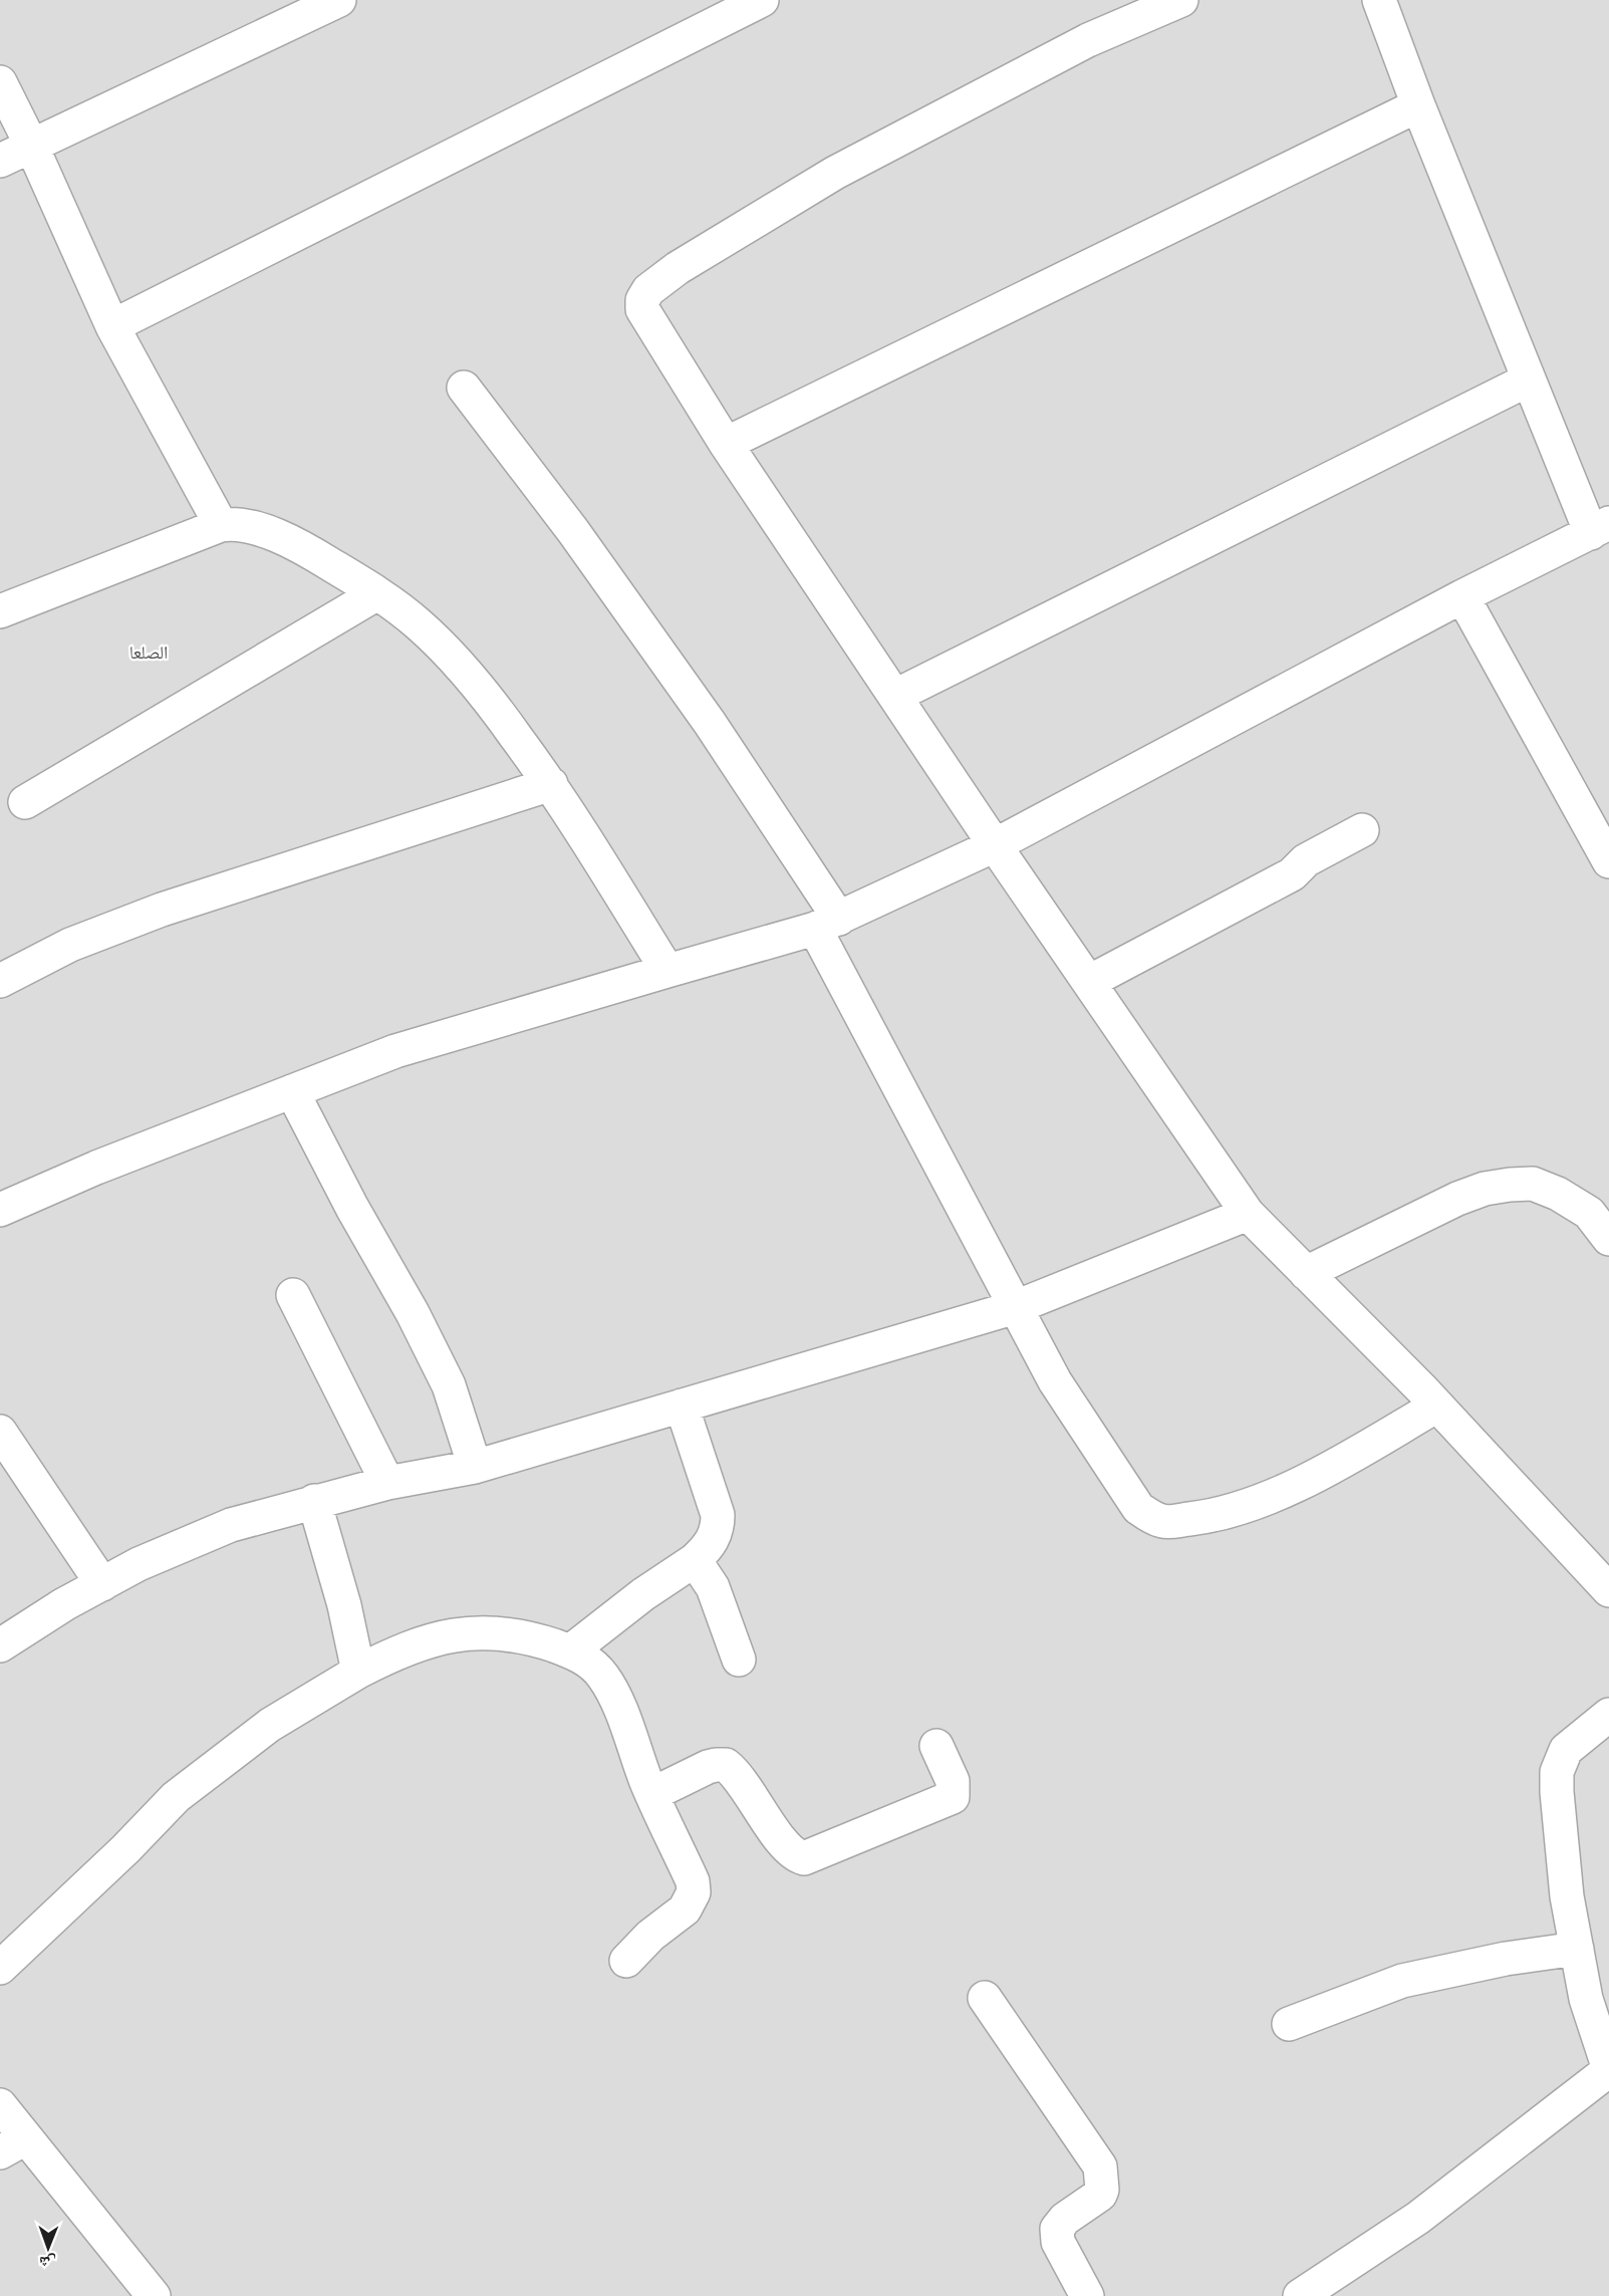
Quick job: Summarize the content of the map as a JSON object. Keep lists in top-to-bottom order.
{
  "districts": ["الصلعا"],
  "north": "bottom"
}
